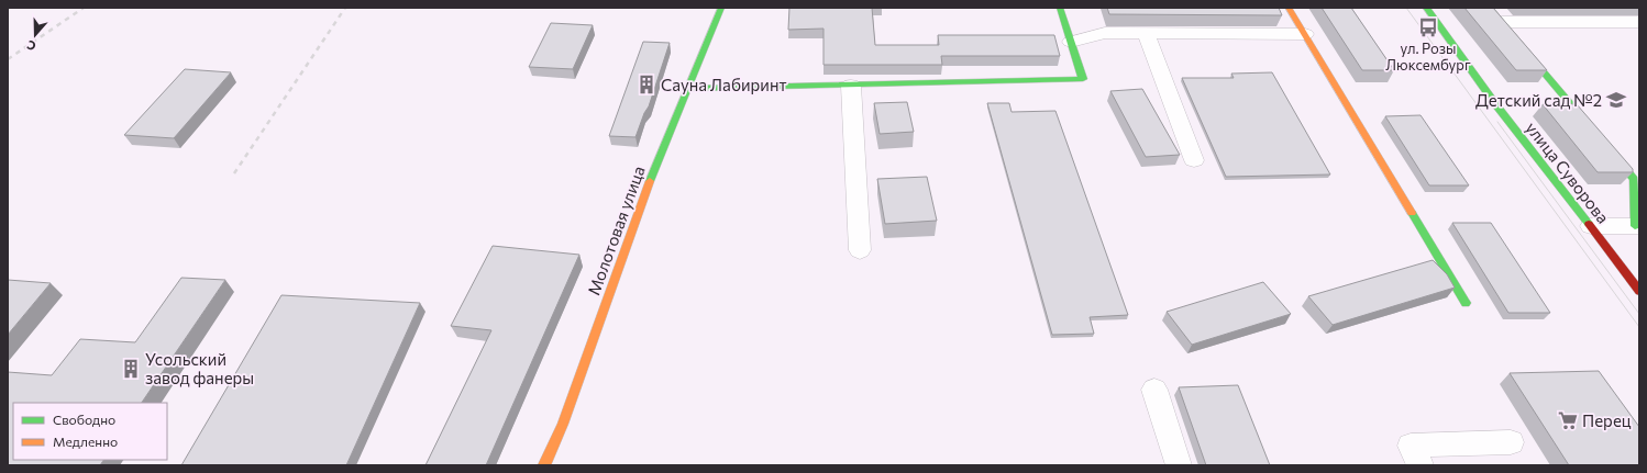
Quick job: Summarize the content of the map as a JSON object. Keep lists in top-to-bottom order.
{
  "streets": {
    "street": ["улица Суворова", "Молотовая улица"]
  },
  "places": {
    "bus stop": ["ул. Розы Люксембург"],
    "building": ["Сауна Лабиринт", "Усольский завод фанеры"],
    "school or university": ["Детский сад №2"],
    "supermarket": ["Перец"]
  },
  "legend": ["Свободно", "Медленно"],
  "north": "bottom"
}
